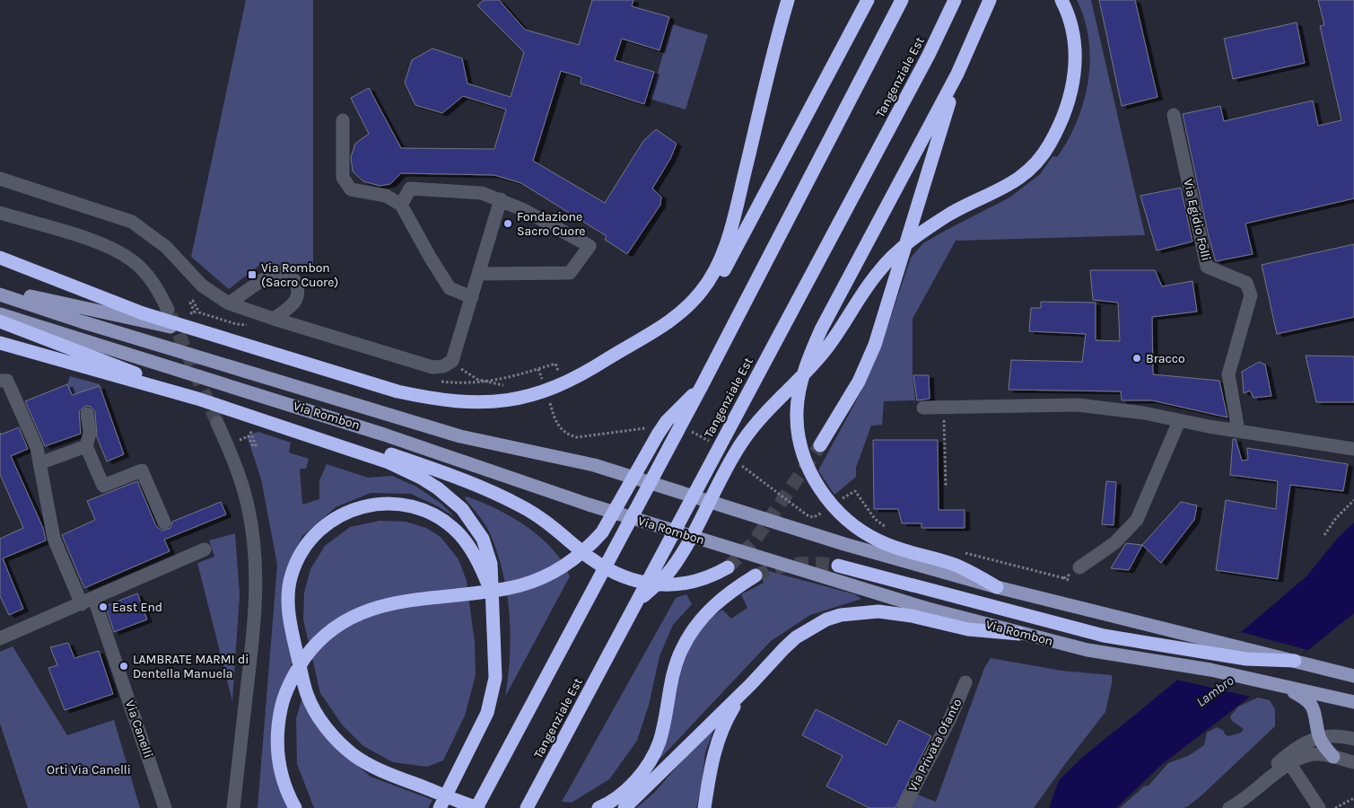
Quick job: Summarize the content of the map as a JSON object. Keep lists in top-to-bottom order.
{
  "streets": {
    "highway": ["Tangenziale Est"],
    "main road": ["Via Rombon"],
    "street": ["Via Egidio Folli", "Via Canelli", "Via Privata Ofanto"]
  },
  "water": ["Lambro"],
  "parks": ["Orti Via Canelli"],
  "places": {
    "other": [
      "Fondazione Sacro Cuore",
      "Bracco",
      "East End",
      "LAMBRATE MARMI di Dentella Manuela"
    ],
    "transit": ["Via Rombon (Sacro Cuore)"]
  }
}
